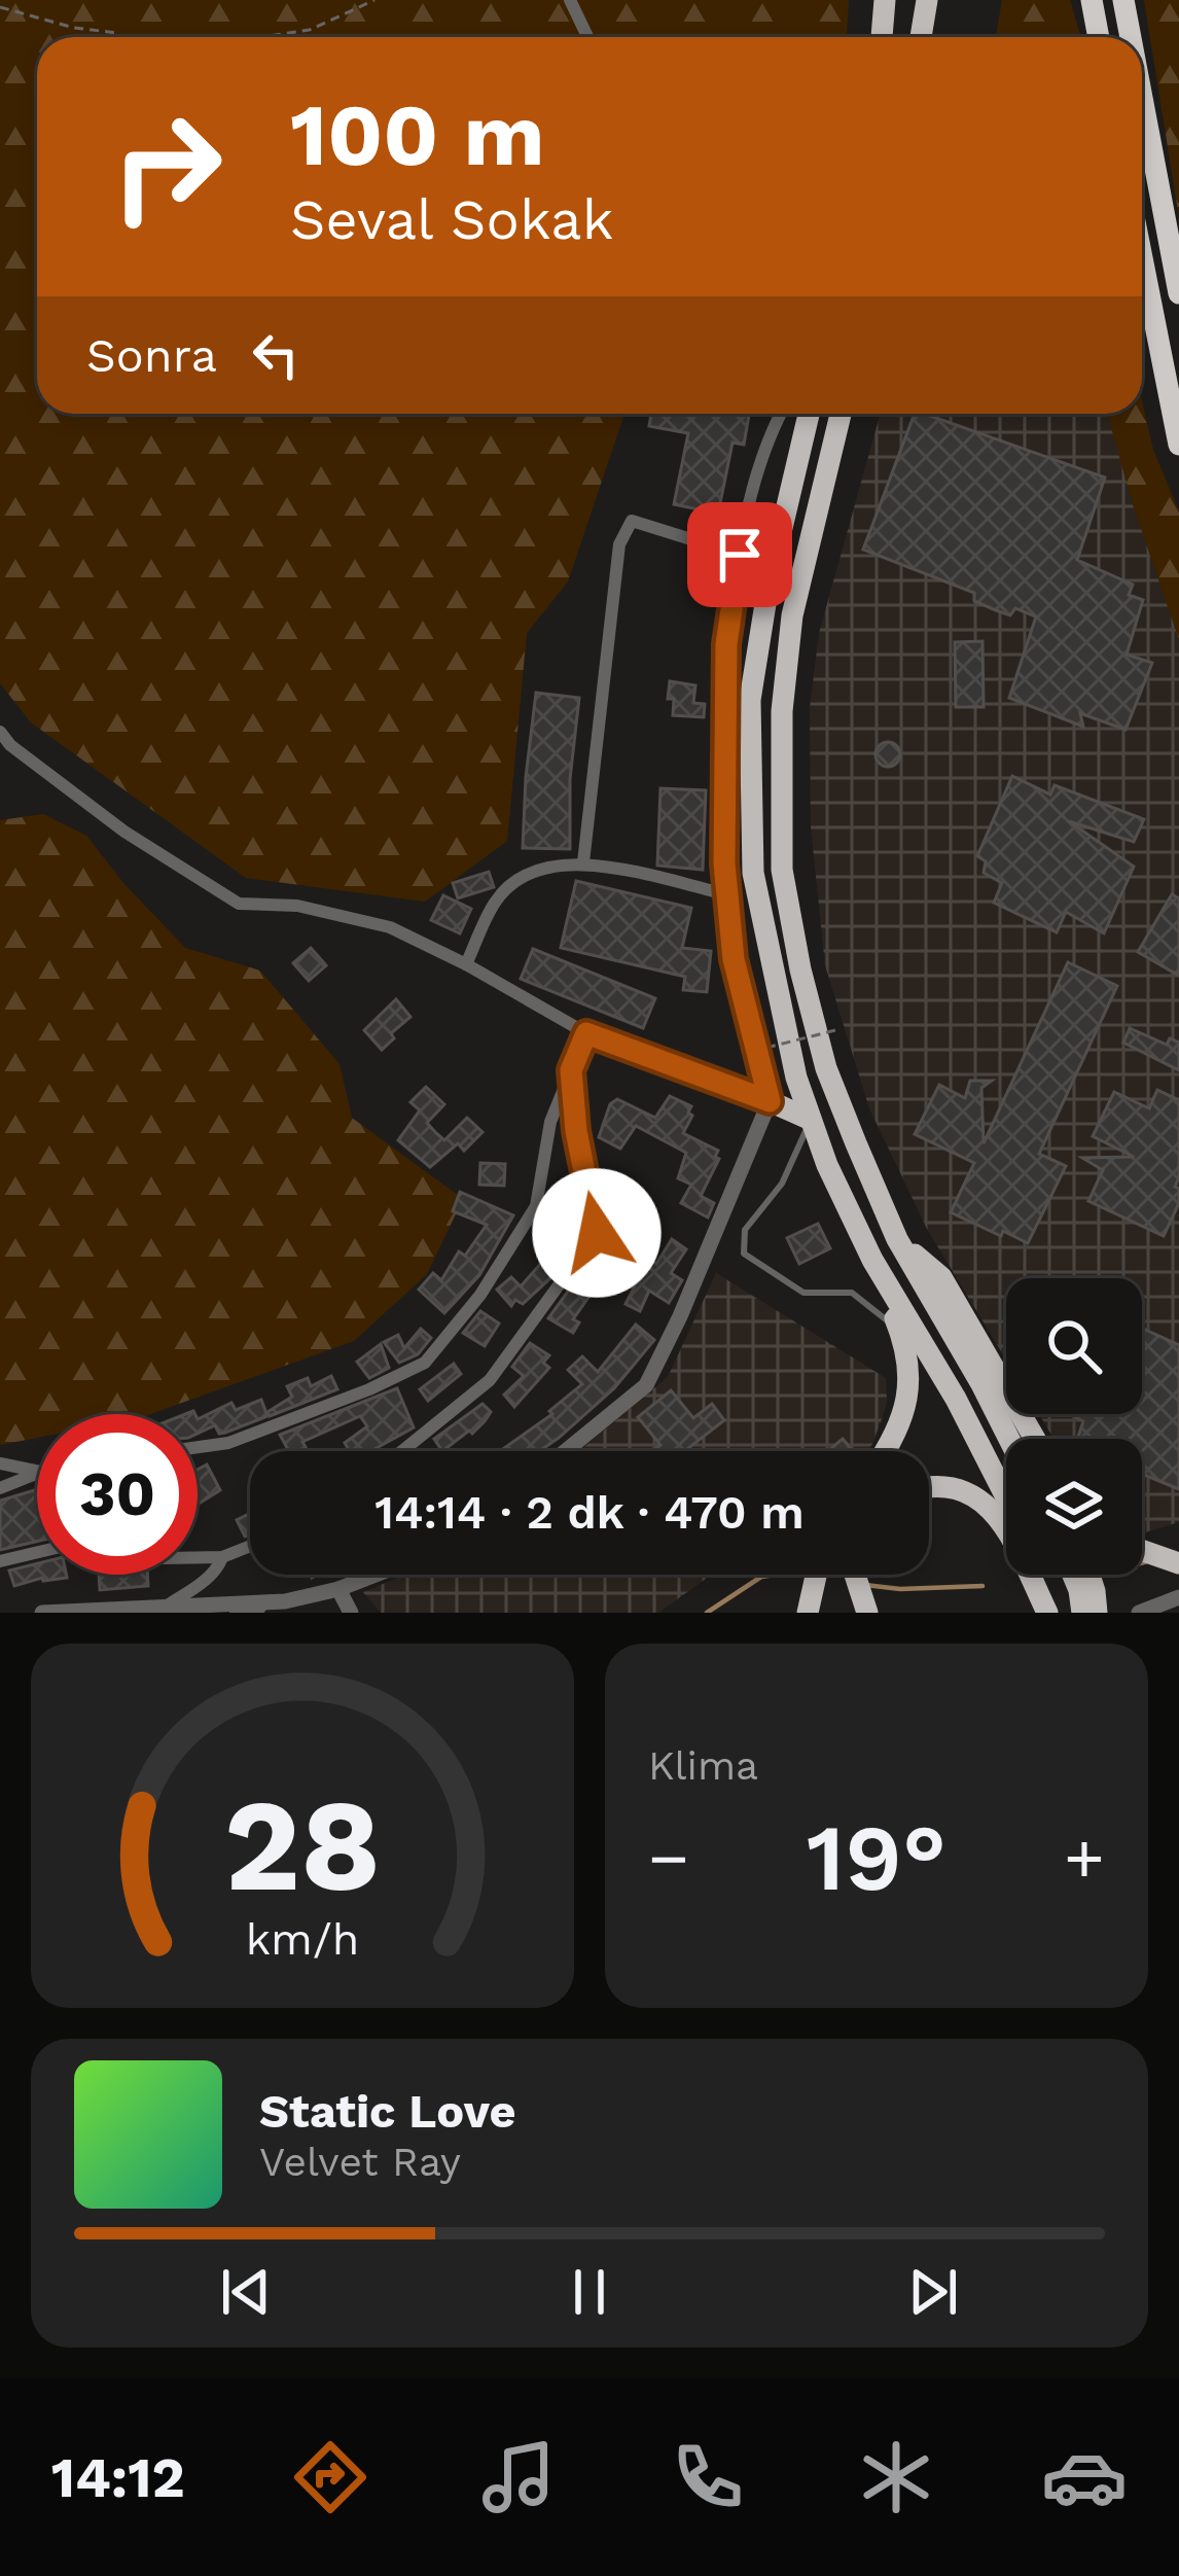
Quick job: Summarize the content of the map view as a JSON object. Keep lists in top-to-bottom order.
{
  "page": {
    "turn": ["100 m", "Seval Sokak"],
    "then": "Sonra",
    "limit": "30",
    "trip": "14:14 · 2 dk · 470 m",
    "tile": "Klima",
    "heat": ["−", "19°", "+"],
    "song": ["Static Love", "Velvet Ray"],
    "tabs": "14:12",
    "gauge": ["28", "km/h"]
  }
}
